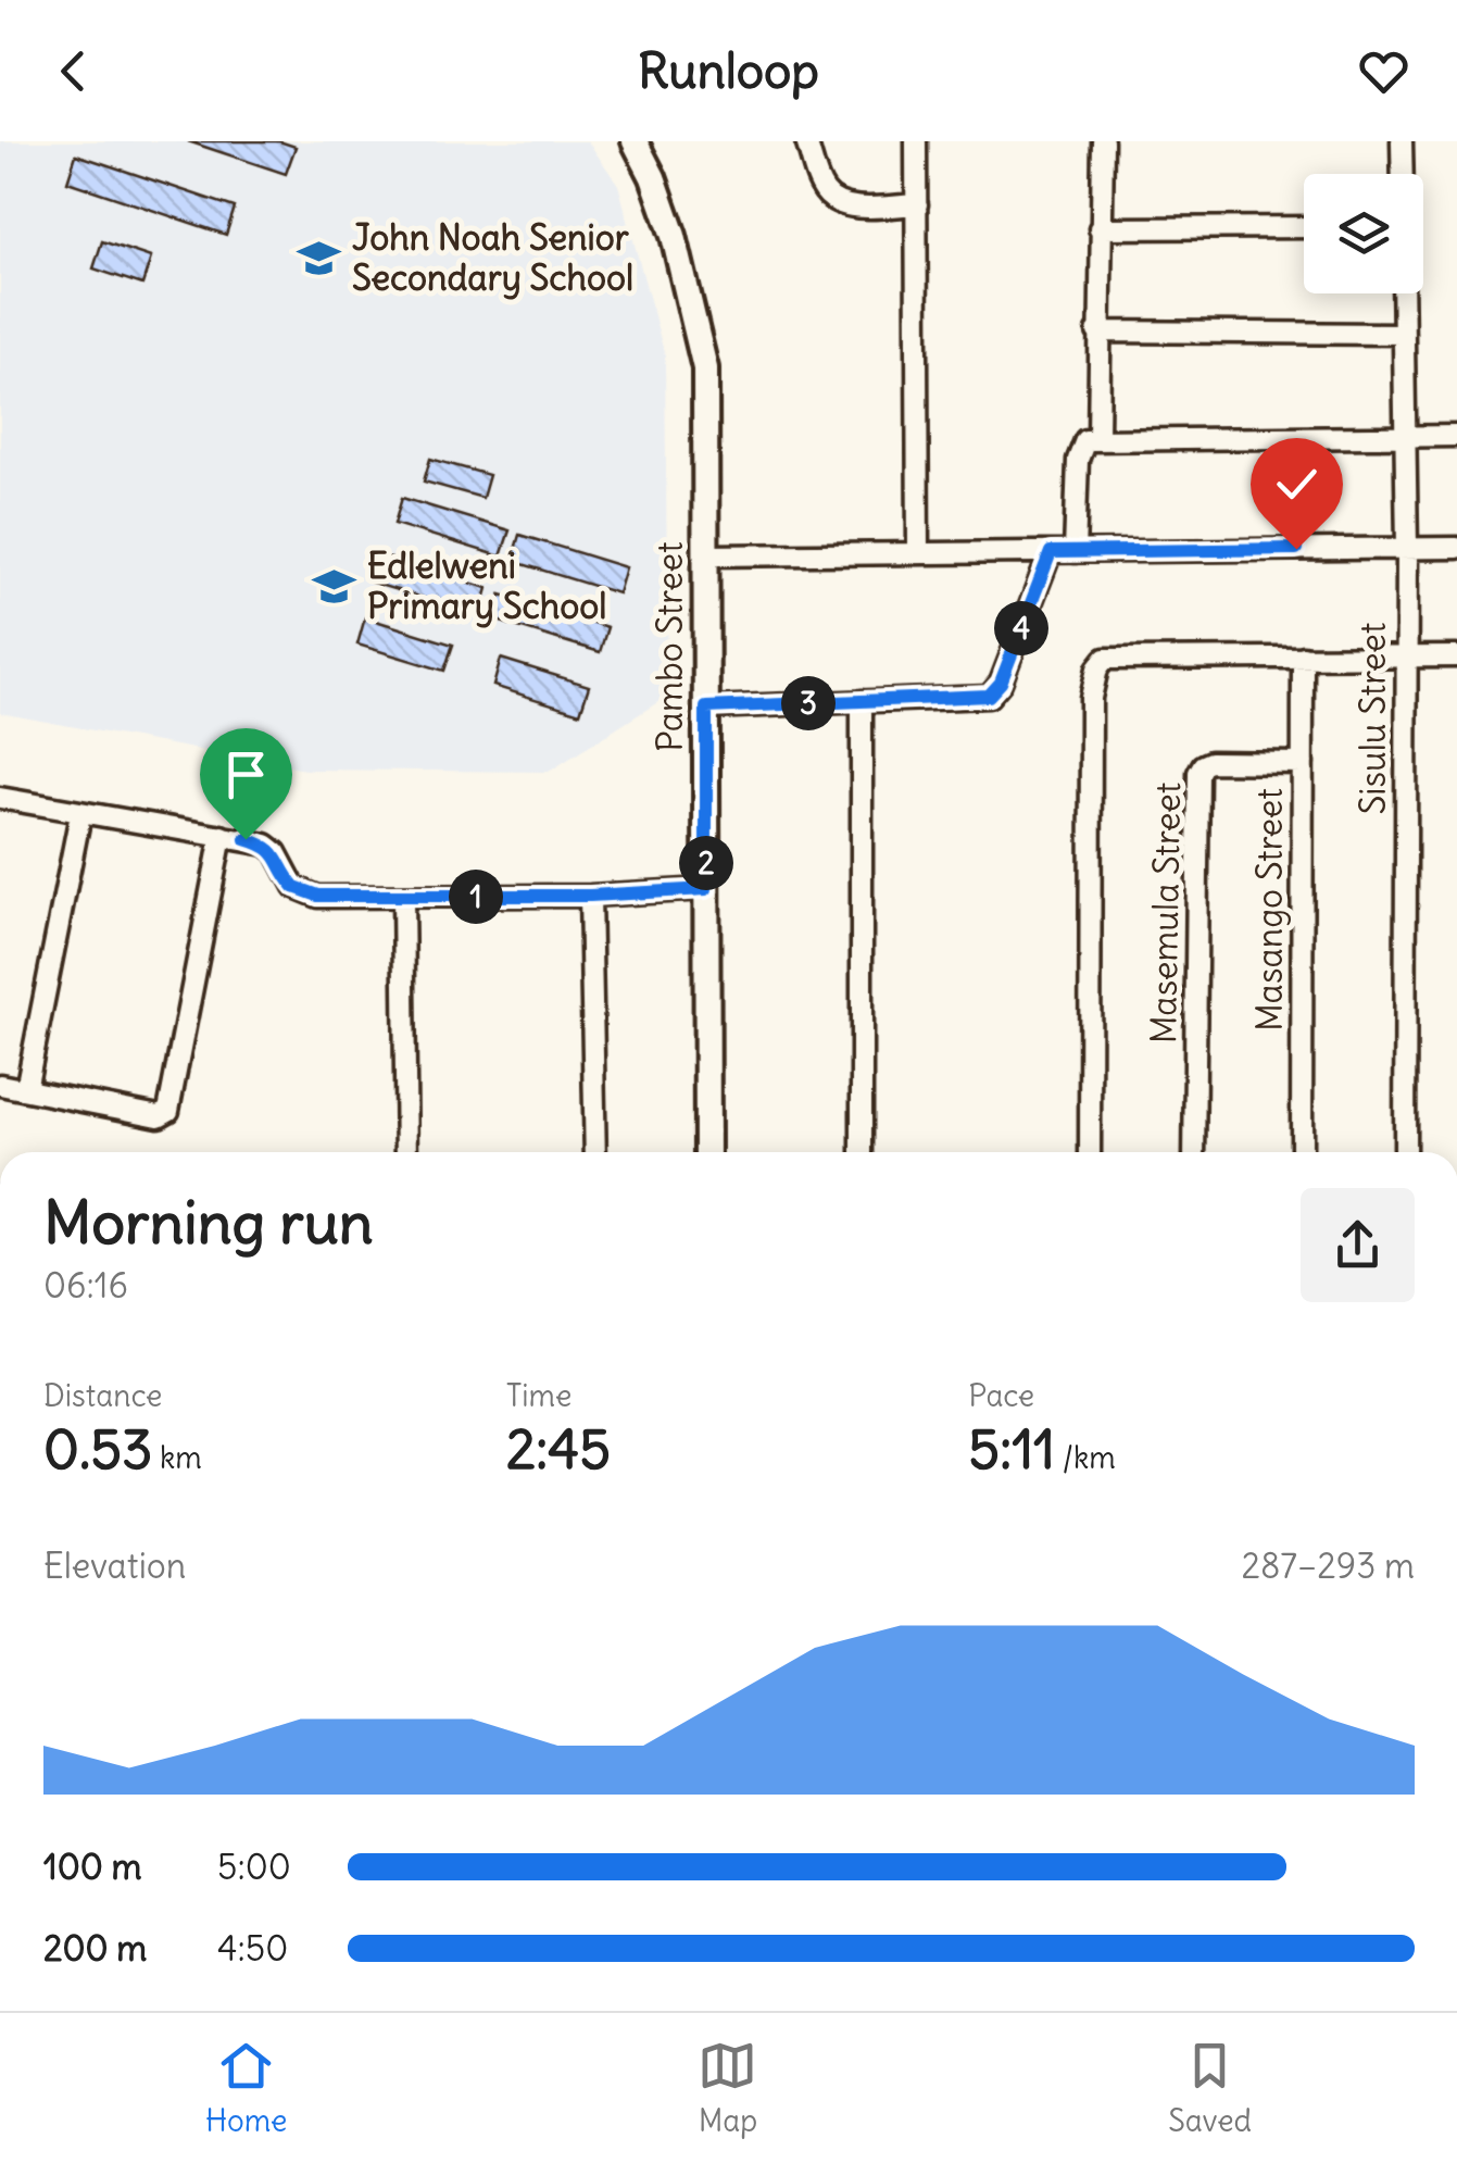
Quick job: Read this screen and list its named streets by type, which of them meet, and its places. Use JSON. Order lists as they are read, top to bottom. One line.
{"streets":{"street":["Pambo Street","Sisulu Street","Masango Street","Masemula Street"]},"crossings":[["Masango Street","Masemula Street"]],"places":{"school or university":["John Noah Senior Secondary School","Edlelweni Primary School"]},"page":{"header":"Runloop","pins":["4","3","2","1"],"heading":["Morning run","06:16"],"stats":[["Distance","0.53 km"],["Time","2:45"],["Pace","5:11 /km"]],"chart":["Elevation","287–293 m"],"list":[{"name":"100 m","note":"5:00"},{"name":"200 m","note":"4:50"}],"tabs":["Home","Map","Saved"]}}
